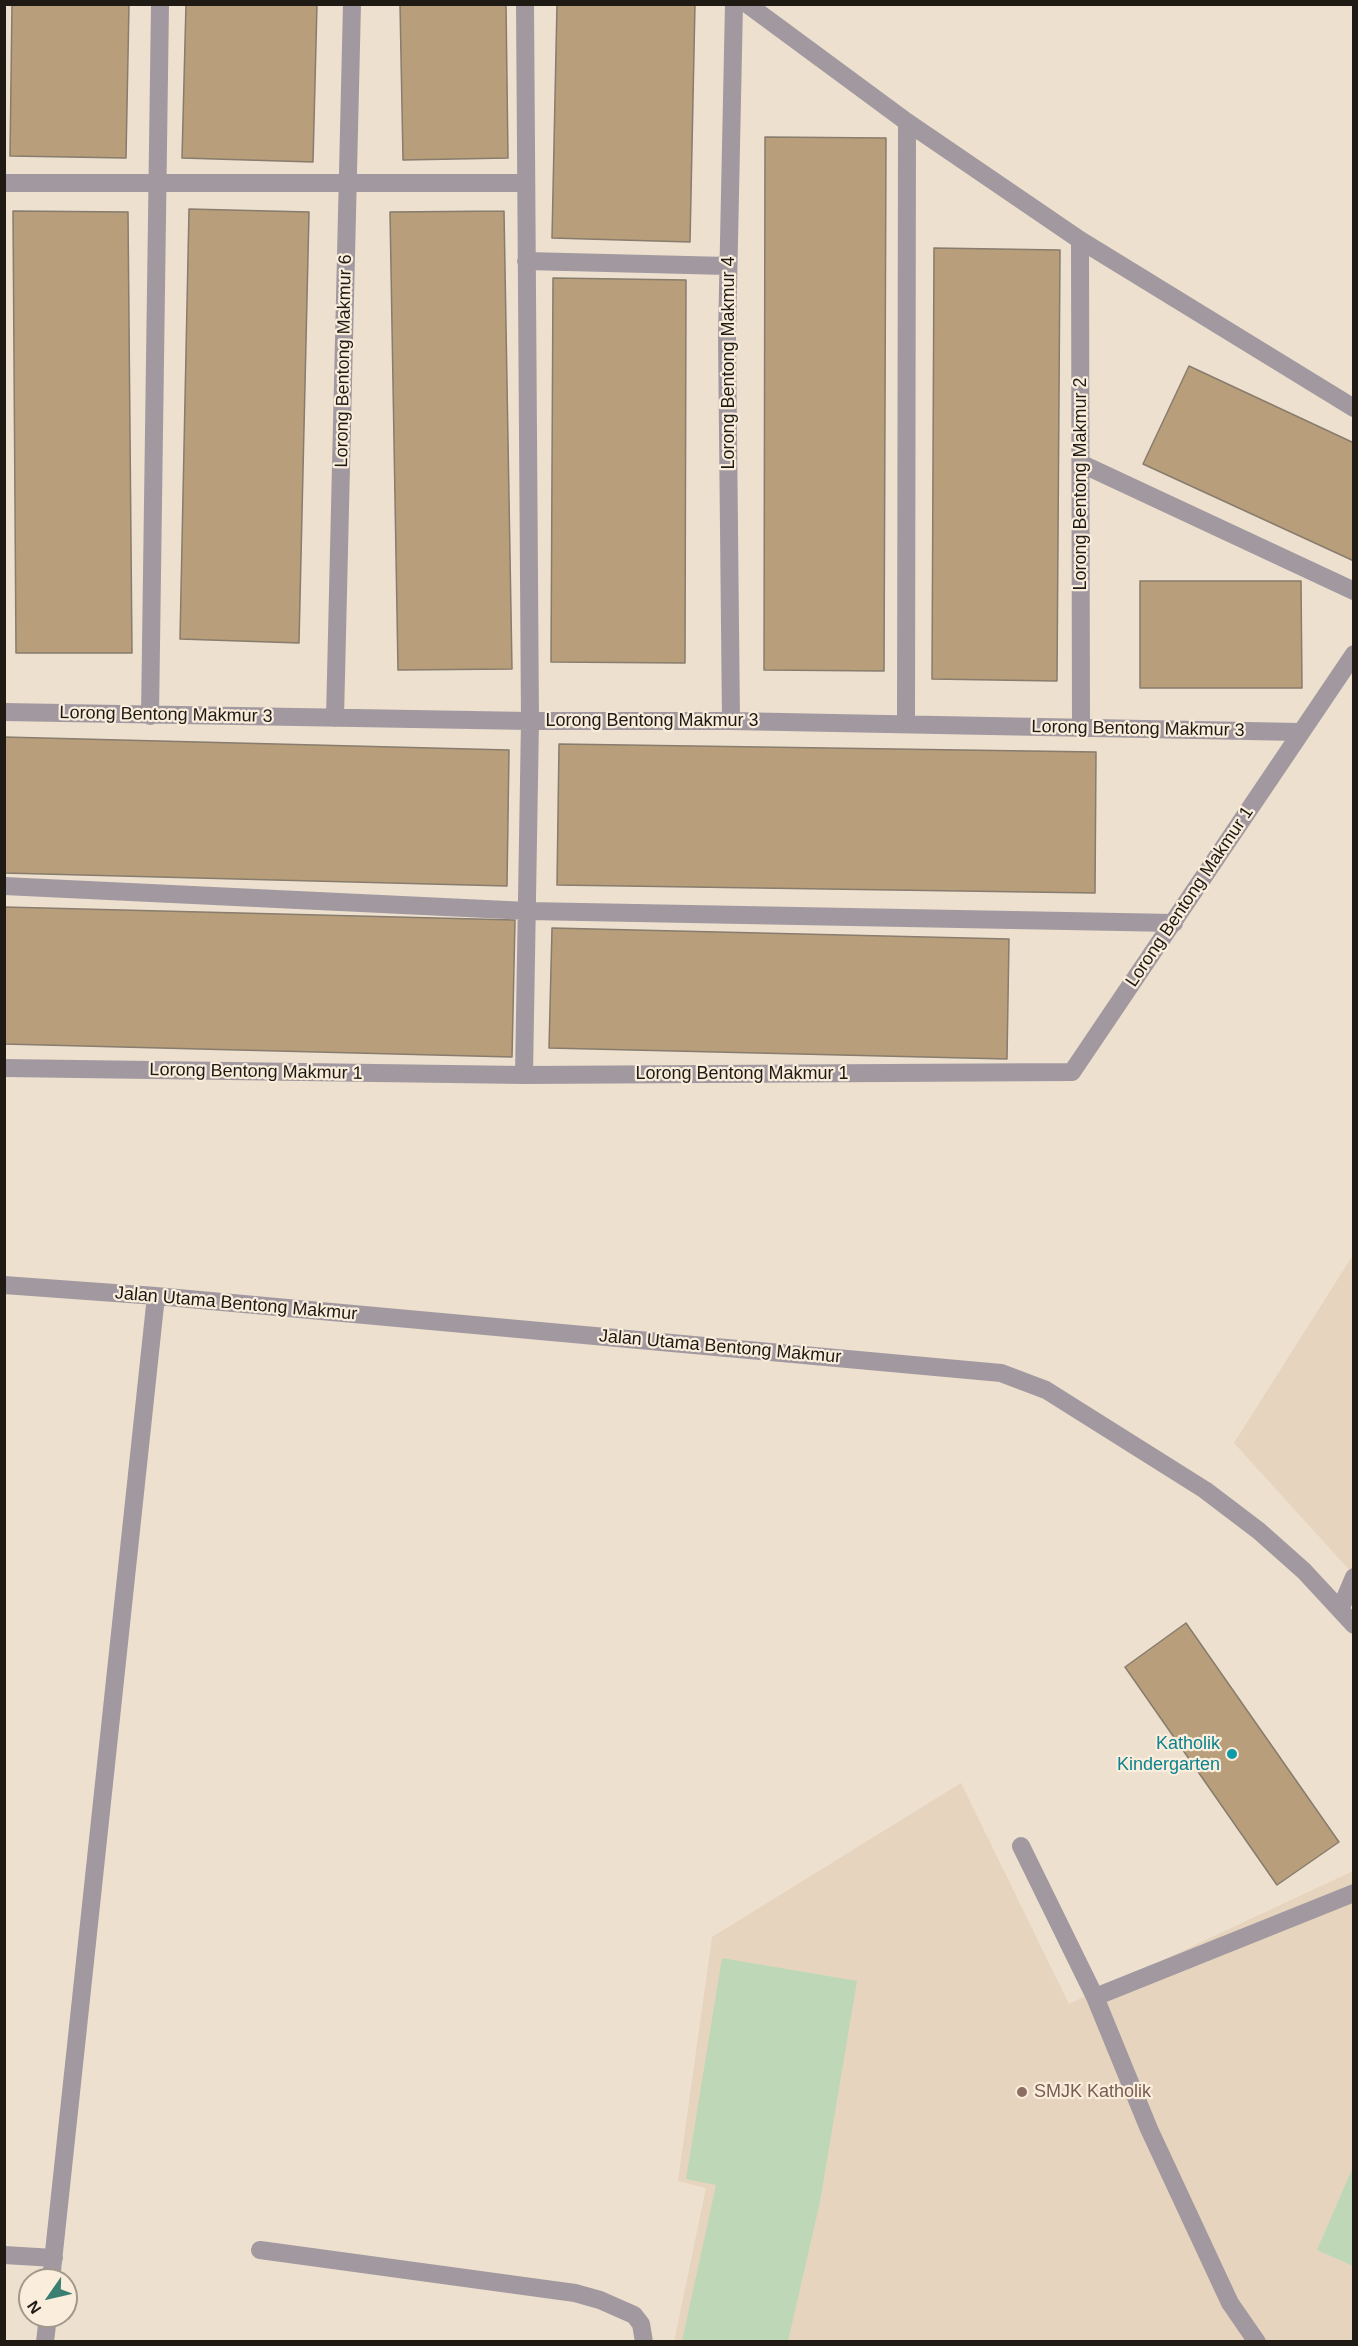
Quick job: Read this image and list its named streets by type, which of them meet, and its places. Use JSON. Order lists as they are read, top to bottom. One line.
{"streets":{"street":["Lorong Bentong Makmur 6","Lorong Bentong Makmur 4","Lorong Bentong Makmur 2","Lorong Bentong Makmur 3","Lorong Bentong Makmur 1","Jalan Utama Bentong Makmur"]},"crossings":[["Lorong Bentong Makmur 6","Lorong Bentong Makmur 3"],["Lorong Bentong Makmur 4","Lorong Bentong Makmur 3"],["Lorong Bentong Makmur 2","Lorong Bentong Makmur 3"],["Lorong Bentong Makmur 3","Lorong Bentong Makmur 1"]],"places":["Katholik Kindergarten","SMJK Katholik"],"north":"bottom left"}
